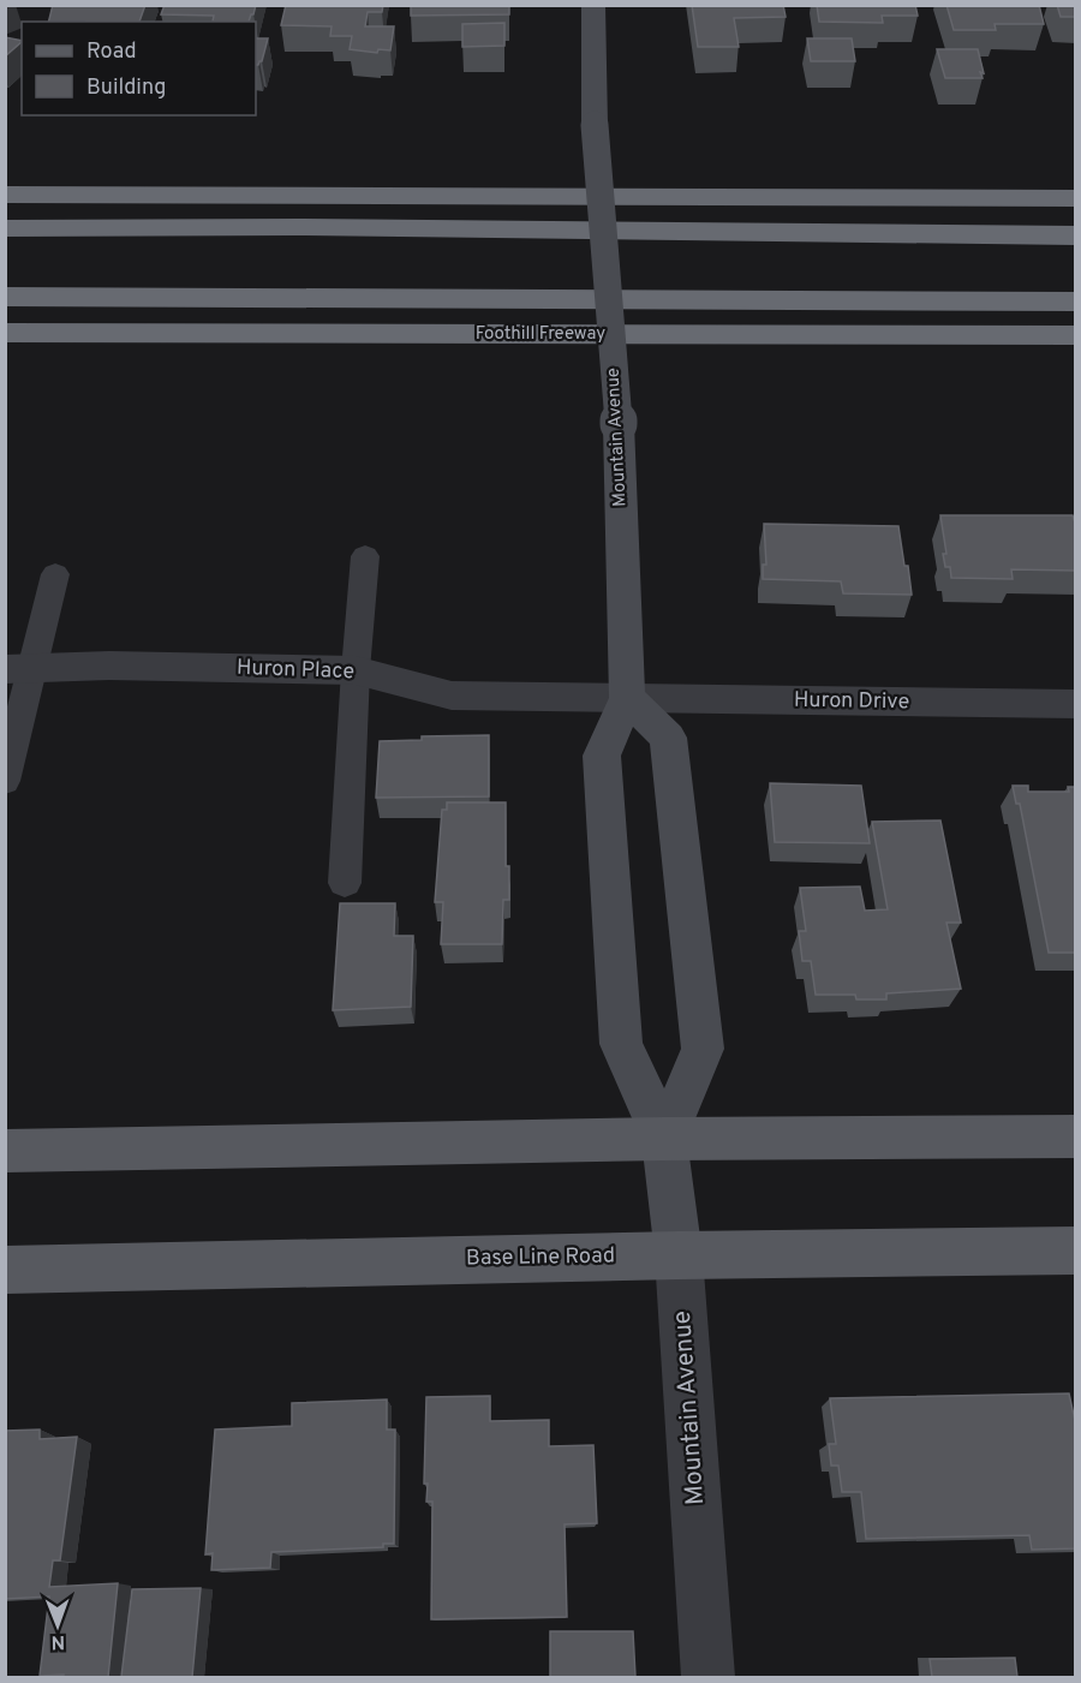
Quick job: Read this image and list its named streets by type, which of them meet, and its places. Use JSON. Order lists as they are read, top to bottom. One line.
{"streets":{"highway":["Foothill Freeway"],"main road":["Mountain Avenue","Base Line Road"],"street":["Huron Place","Huron Drive"]},"crossings":[["Mountain Avenue","Huron Place"],["Mountain Avenue","Huron Drive"],["Mountain Avenue","Base Line Road"],["Huron Place","Huron Drive"]],"legend":["Road","Building"],"north":"bottom"}
